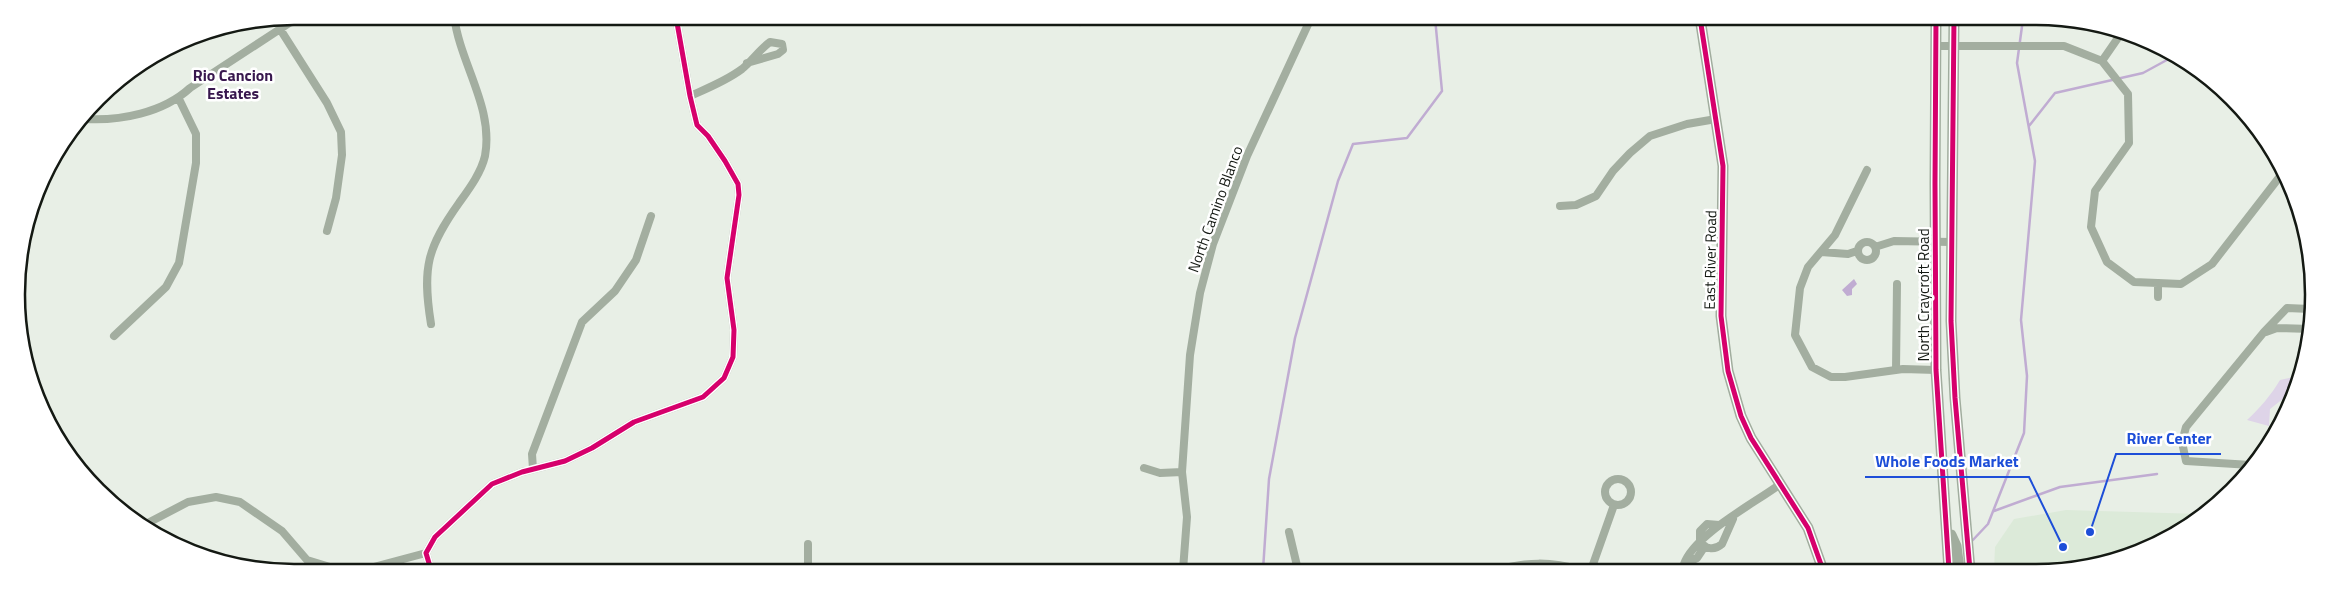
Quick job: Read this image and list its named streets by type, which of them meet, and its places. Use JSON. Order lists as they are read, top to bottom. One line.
{"streets":{"main road":["East River Road","North Craycroft Road"],"street":["North Camino Blanco"]},"districts":["Rio Cancion Estates"],"places":["River Center","Whole Foods Market"]}
